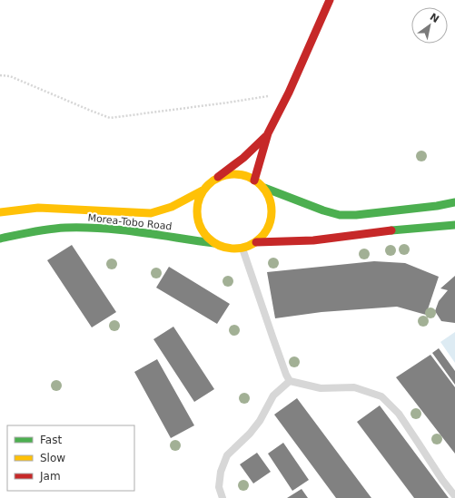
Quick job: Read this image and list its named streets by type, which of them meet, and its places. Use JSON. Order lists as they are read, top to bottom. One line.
{"streets":{"main road":["Morea-Tobo Road"]},"legend":["Fast","Slow","Jam"],"north":"top right"}
